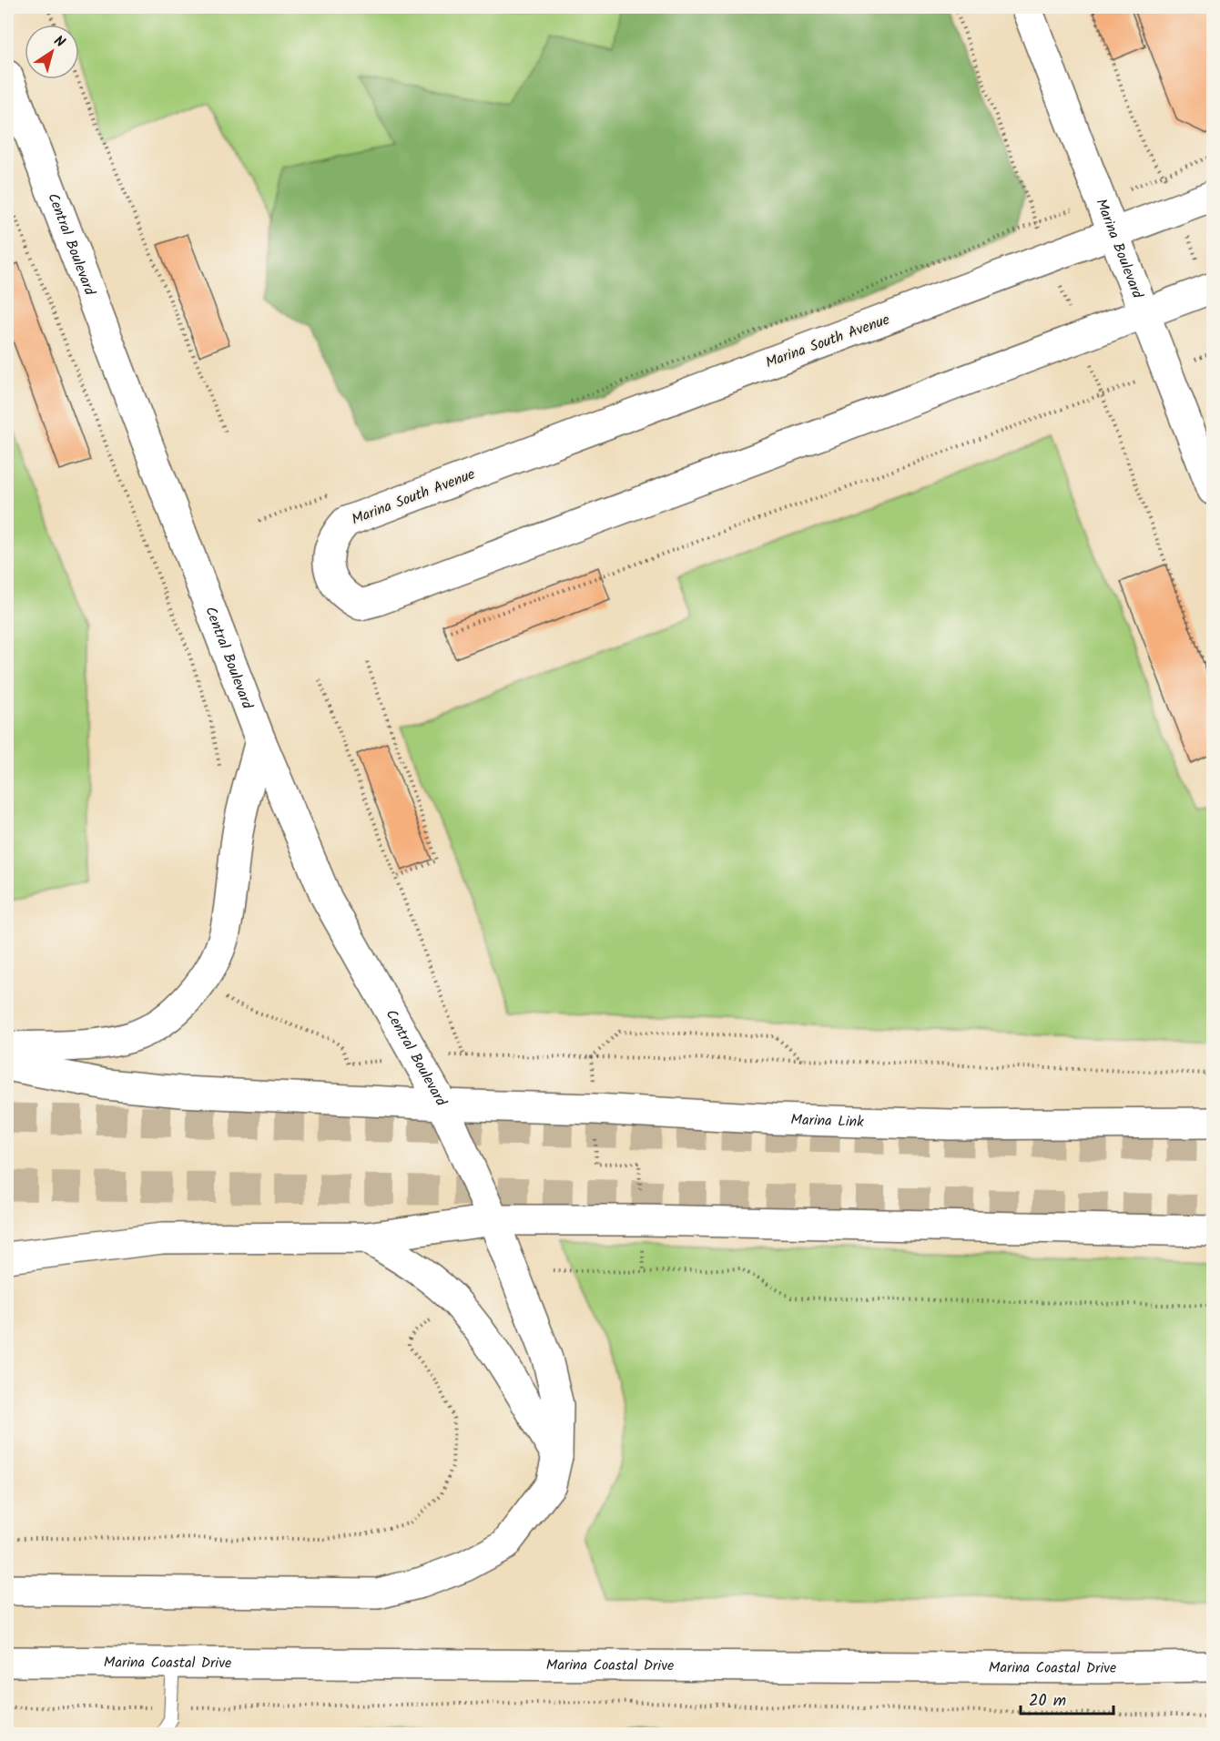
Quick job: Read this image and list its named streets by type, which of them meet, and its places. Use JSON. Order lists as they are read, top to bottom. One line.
{"streets":{"main road":["Central Boulevard","Marina Boulevard","Marina South Avenue","Marina Link","Marina Coastal Drive"]},"crossings":[["Central Boulevard","Marina Link"],["Marina Boulevard","Marina South Avenue"]],"scale_bar":"20 m","north":"top right"}
